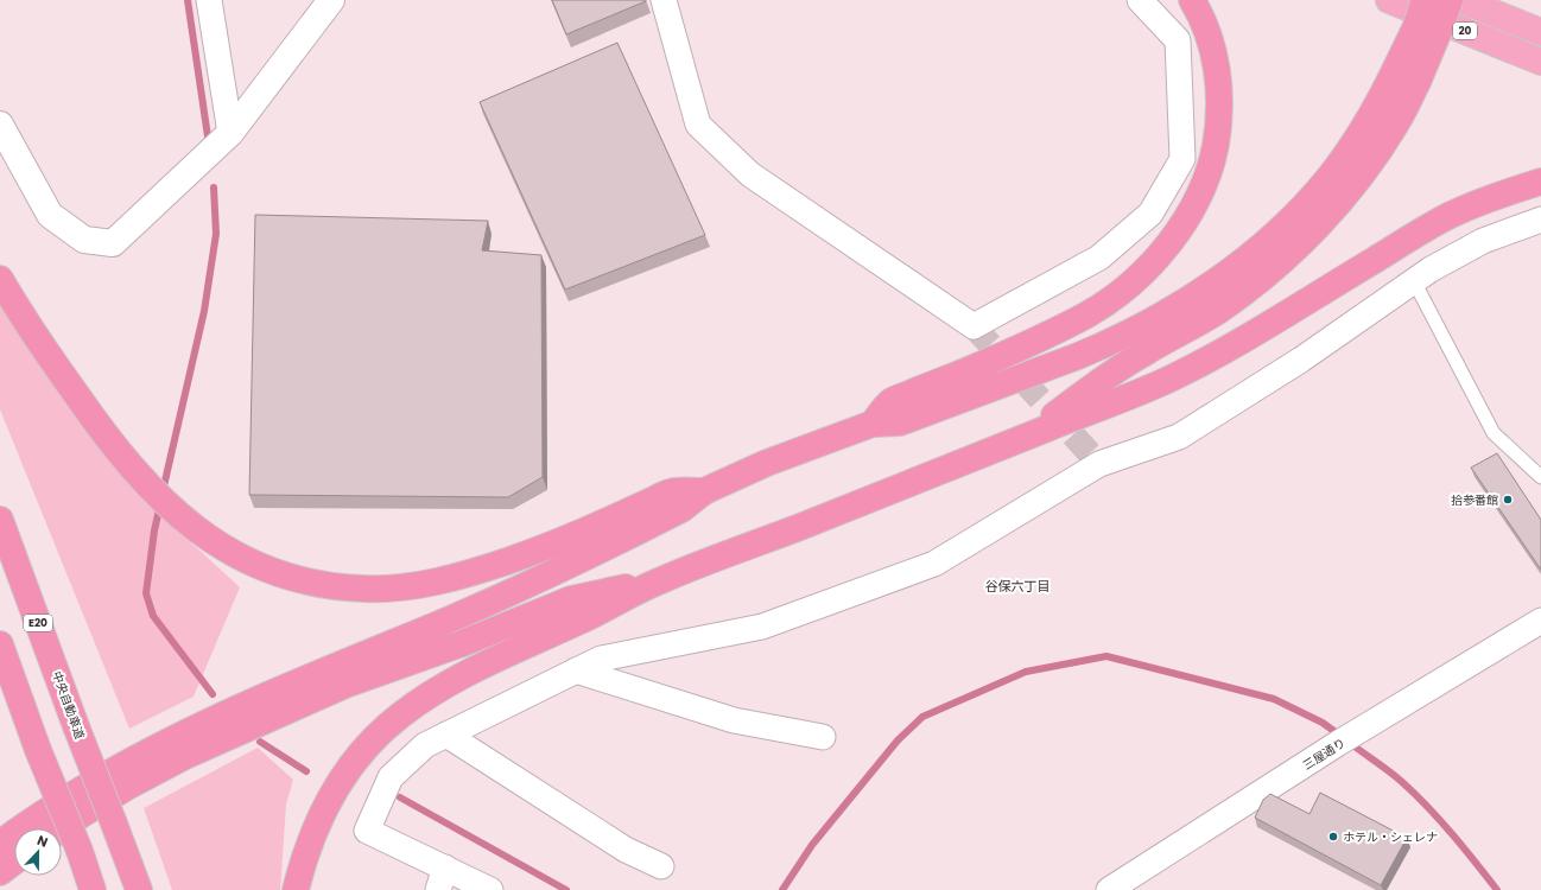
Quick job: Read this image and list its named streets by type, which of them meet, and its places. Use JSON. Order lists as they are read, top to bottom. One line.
{"streets":{"highway":["20","E20","中央自動車道"],"street":["三屋通り"]},"districts":["谷保六丁目"],"places":["拾参番館","ホテル・シェレナ"],"north":"top"}
